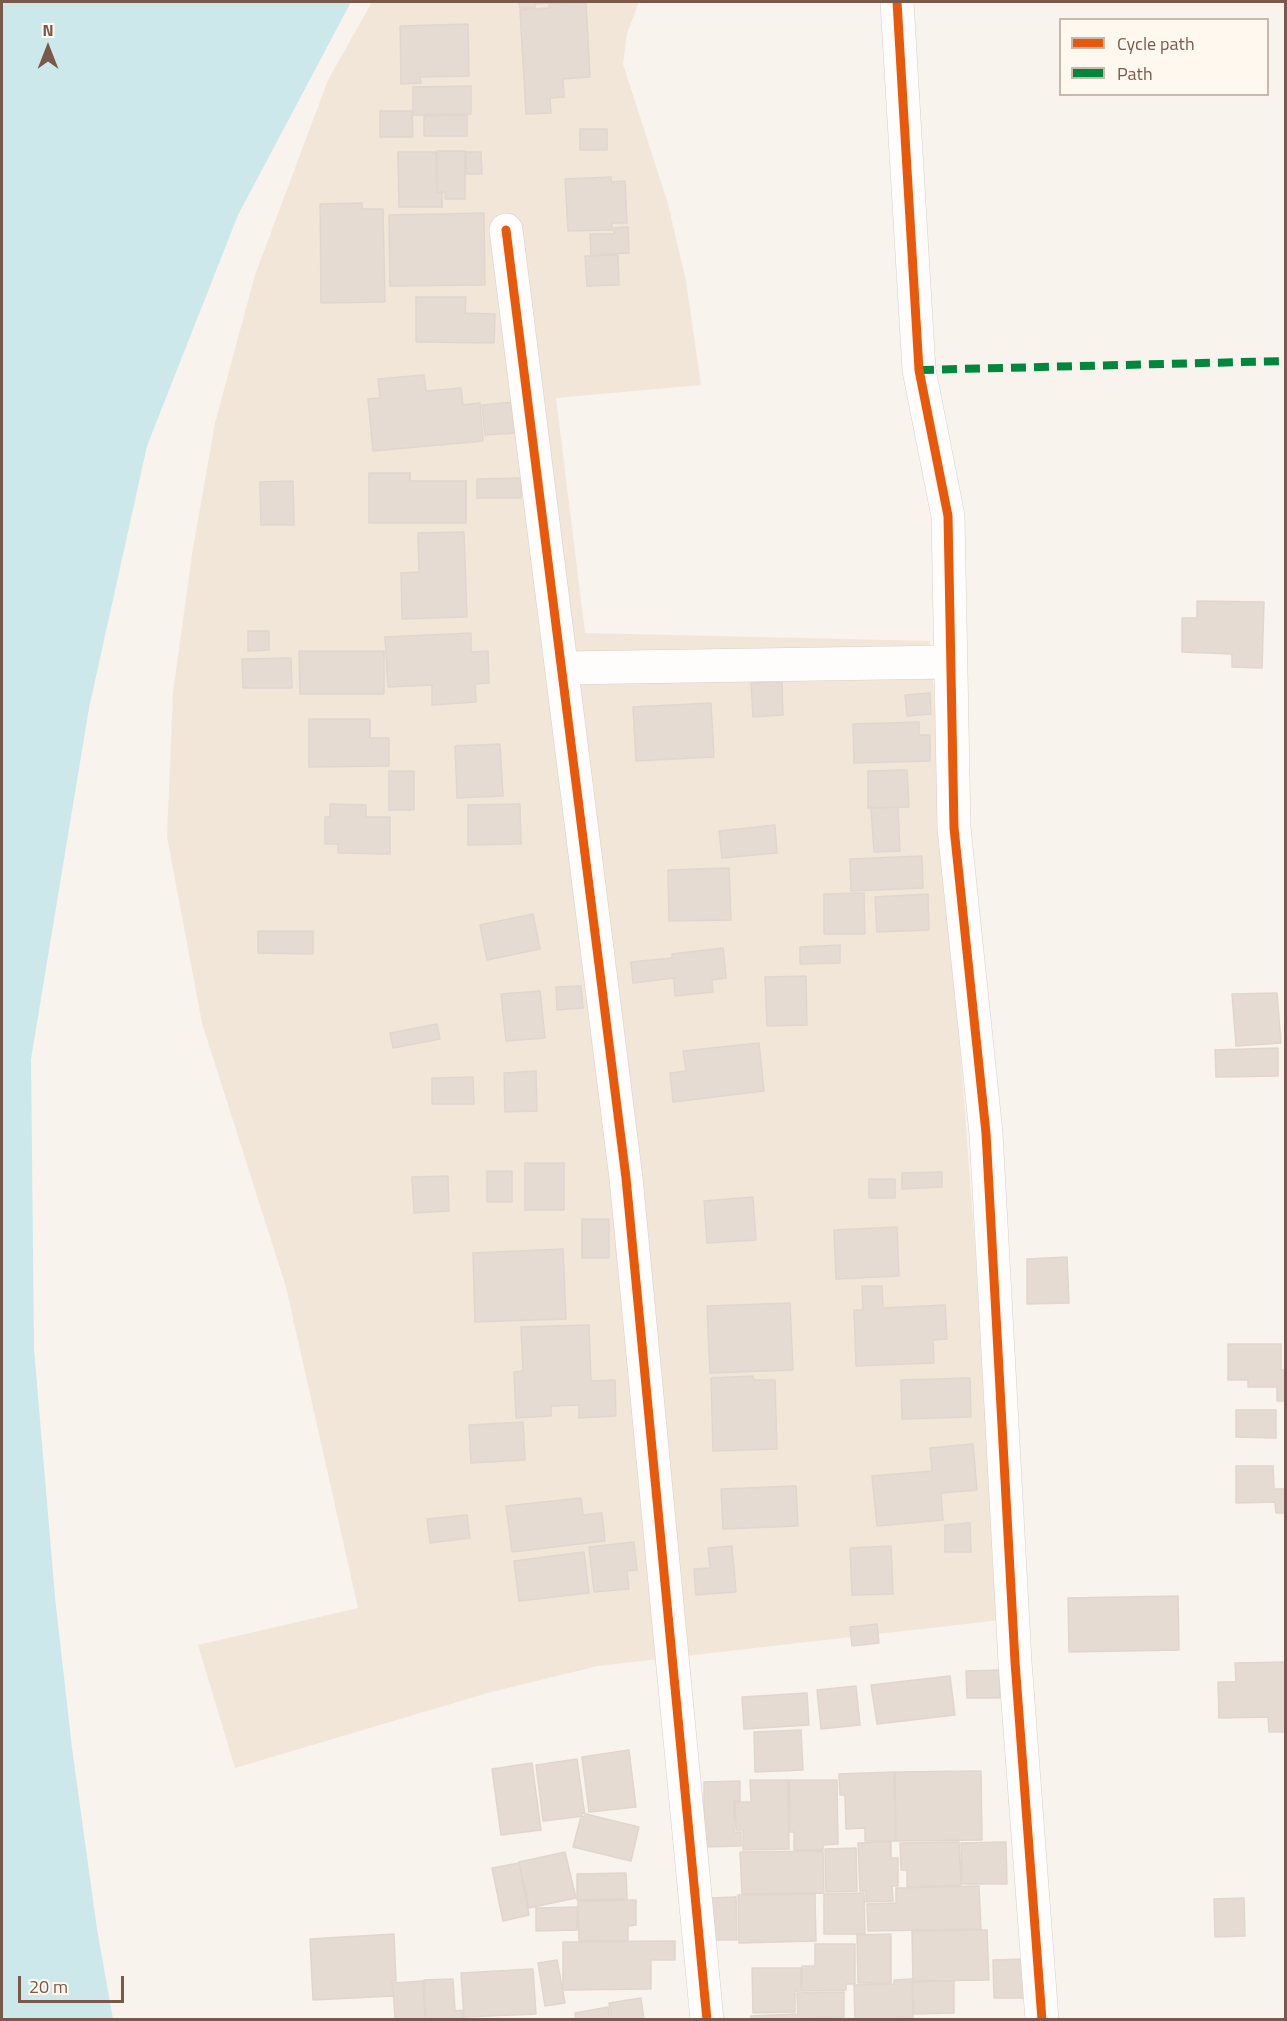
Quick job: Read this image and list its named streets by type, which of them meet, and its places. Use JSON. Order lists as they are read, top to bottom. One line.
{"legend":["Cycle path","Path"],"scale_bar":"20 m","north":"top"}
